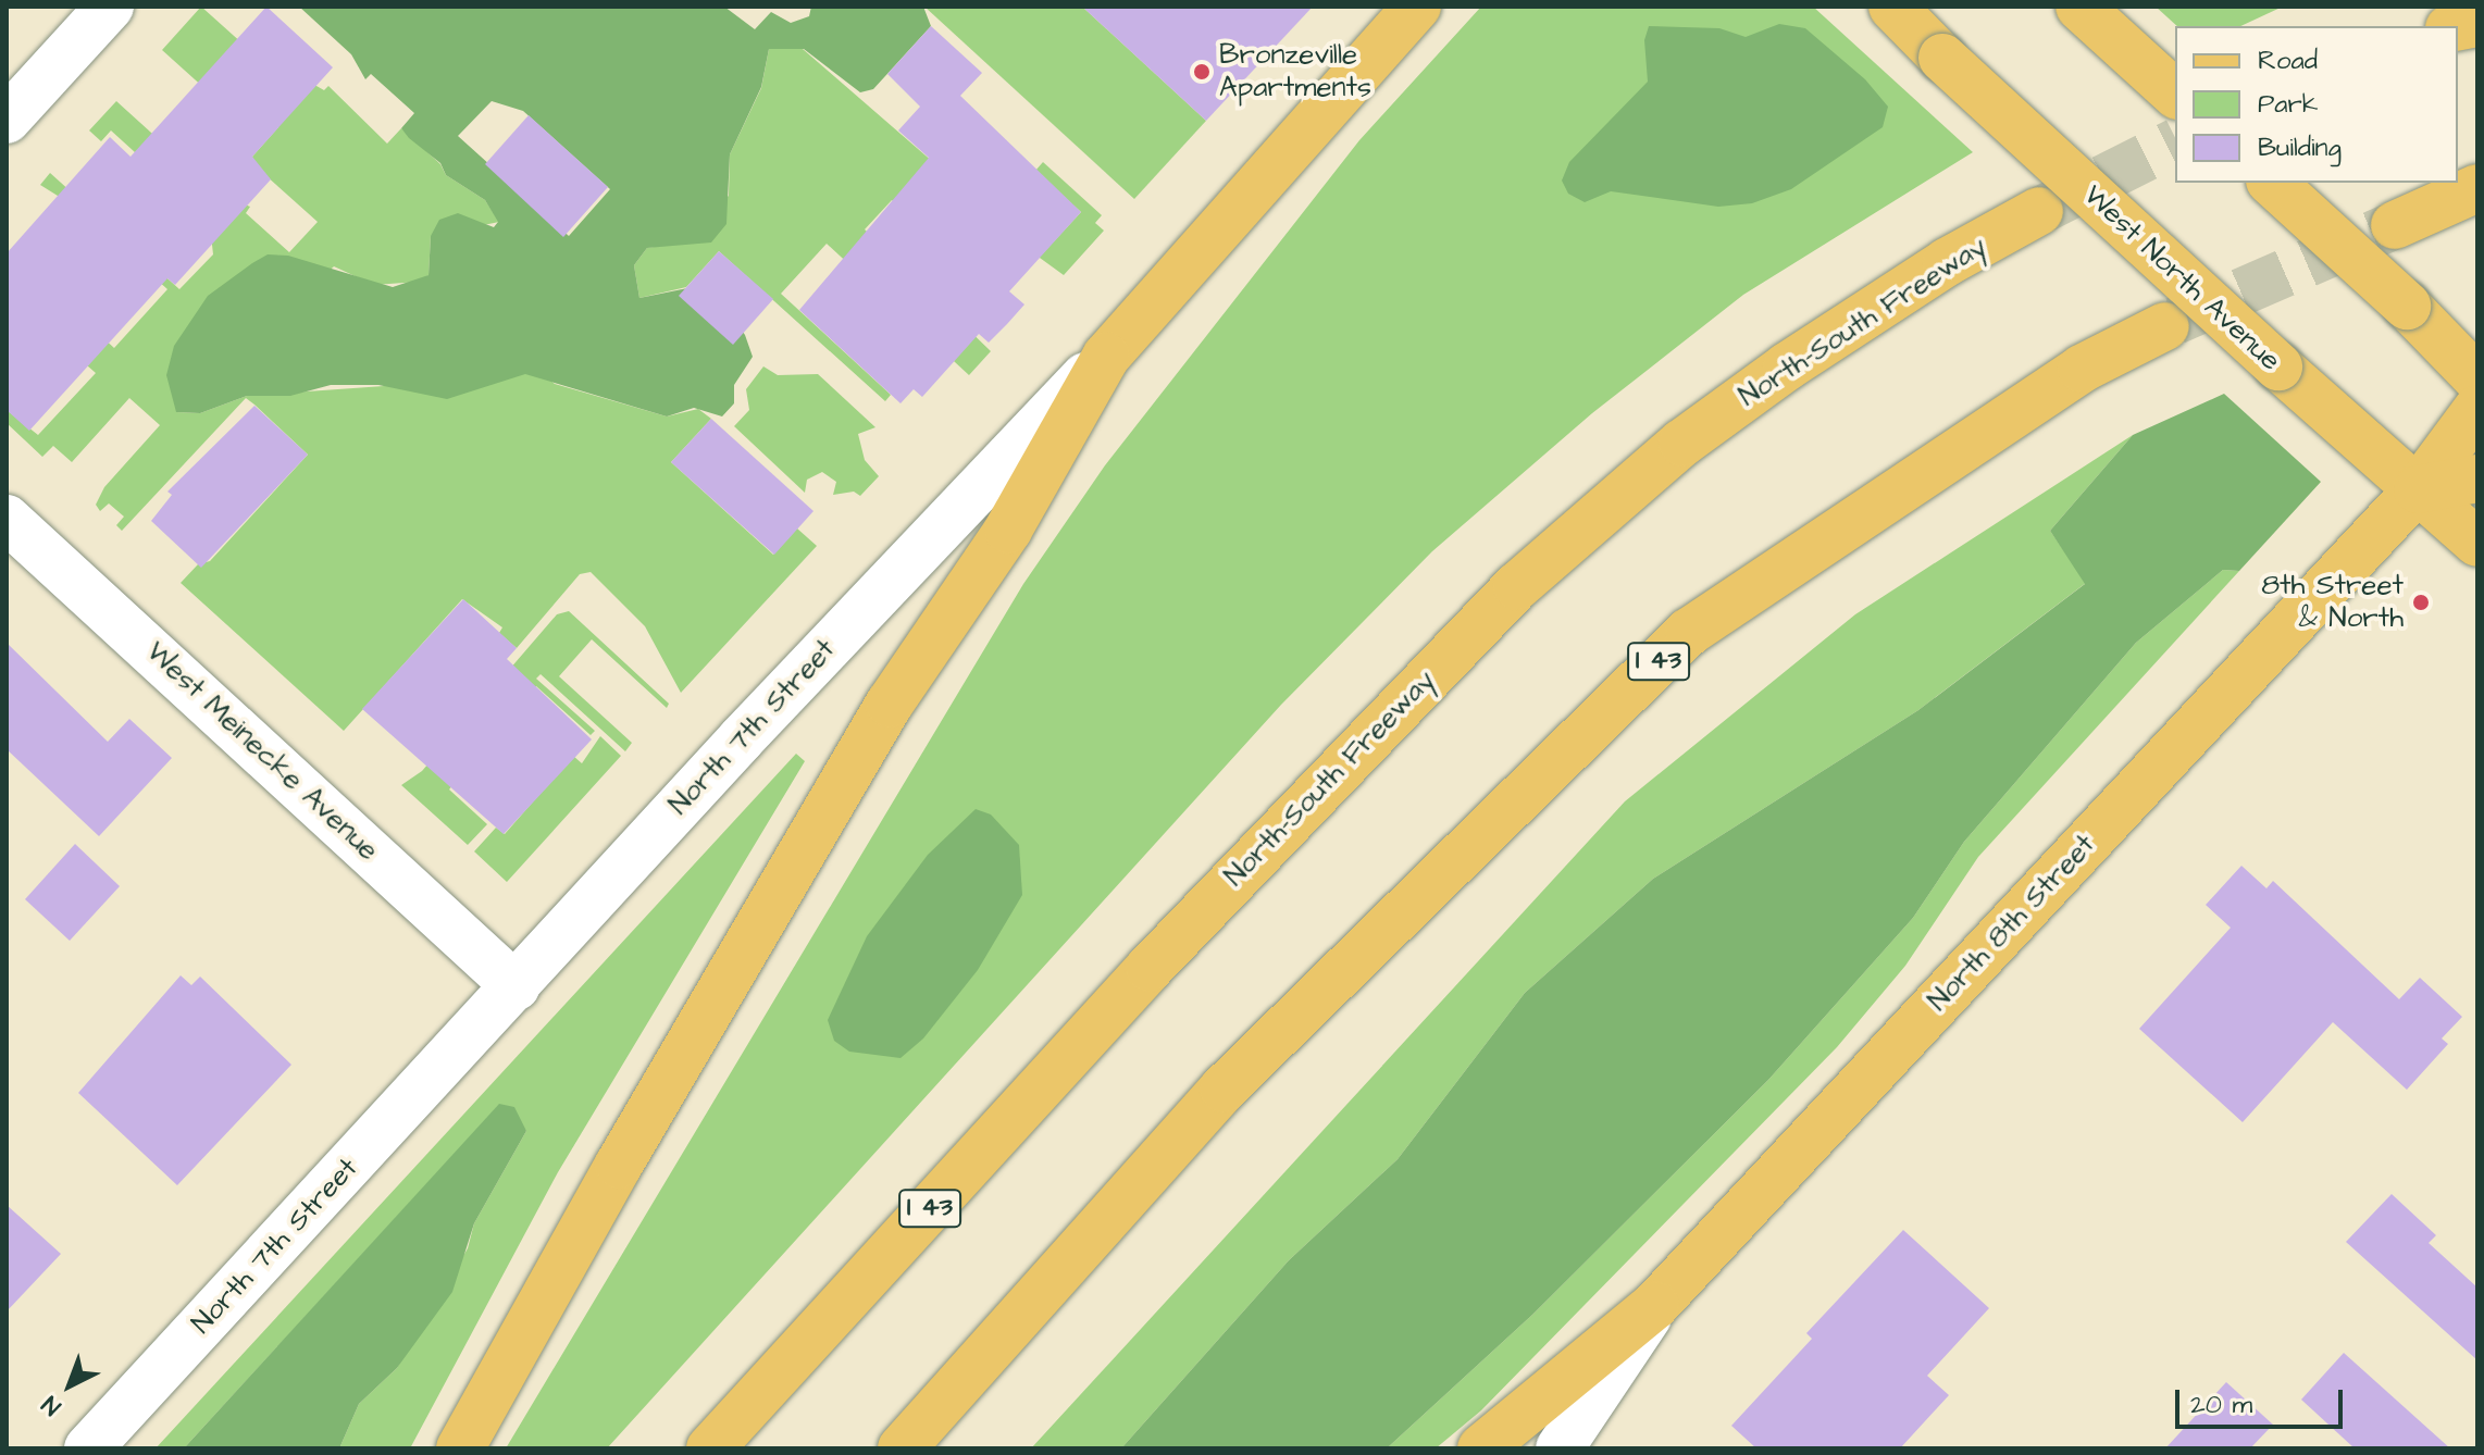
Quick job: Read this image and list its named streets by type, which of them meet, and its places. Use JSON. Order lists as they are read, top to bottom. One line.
{"streets":{"main road":["West North Avenue","North-South Freeway","I 43","North 7th Street","North 8th Street"],"street":["West Meinecke Avenue"]},"crossings":[["West North Avenue","North 8th Street"],["North 7th Street","West Meinecke Avenue"]],"places":["Bronzeville Apartments","8th Street & North"],"legend":["Road","Park","Building"],"scale_bar":"20 m","north":"bottom left"}
